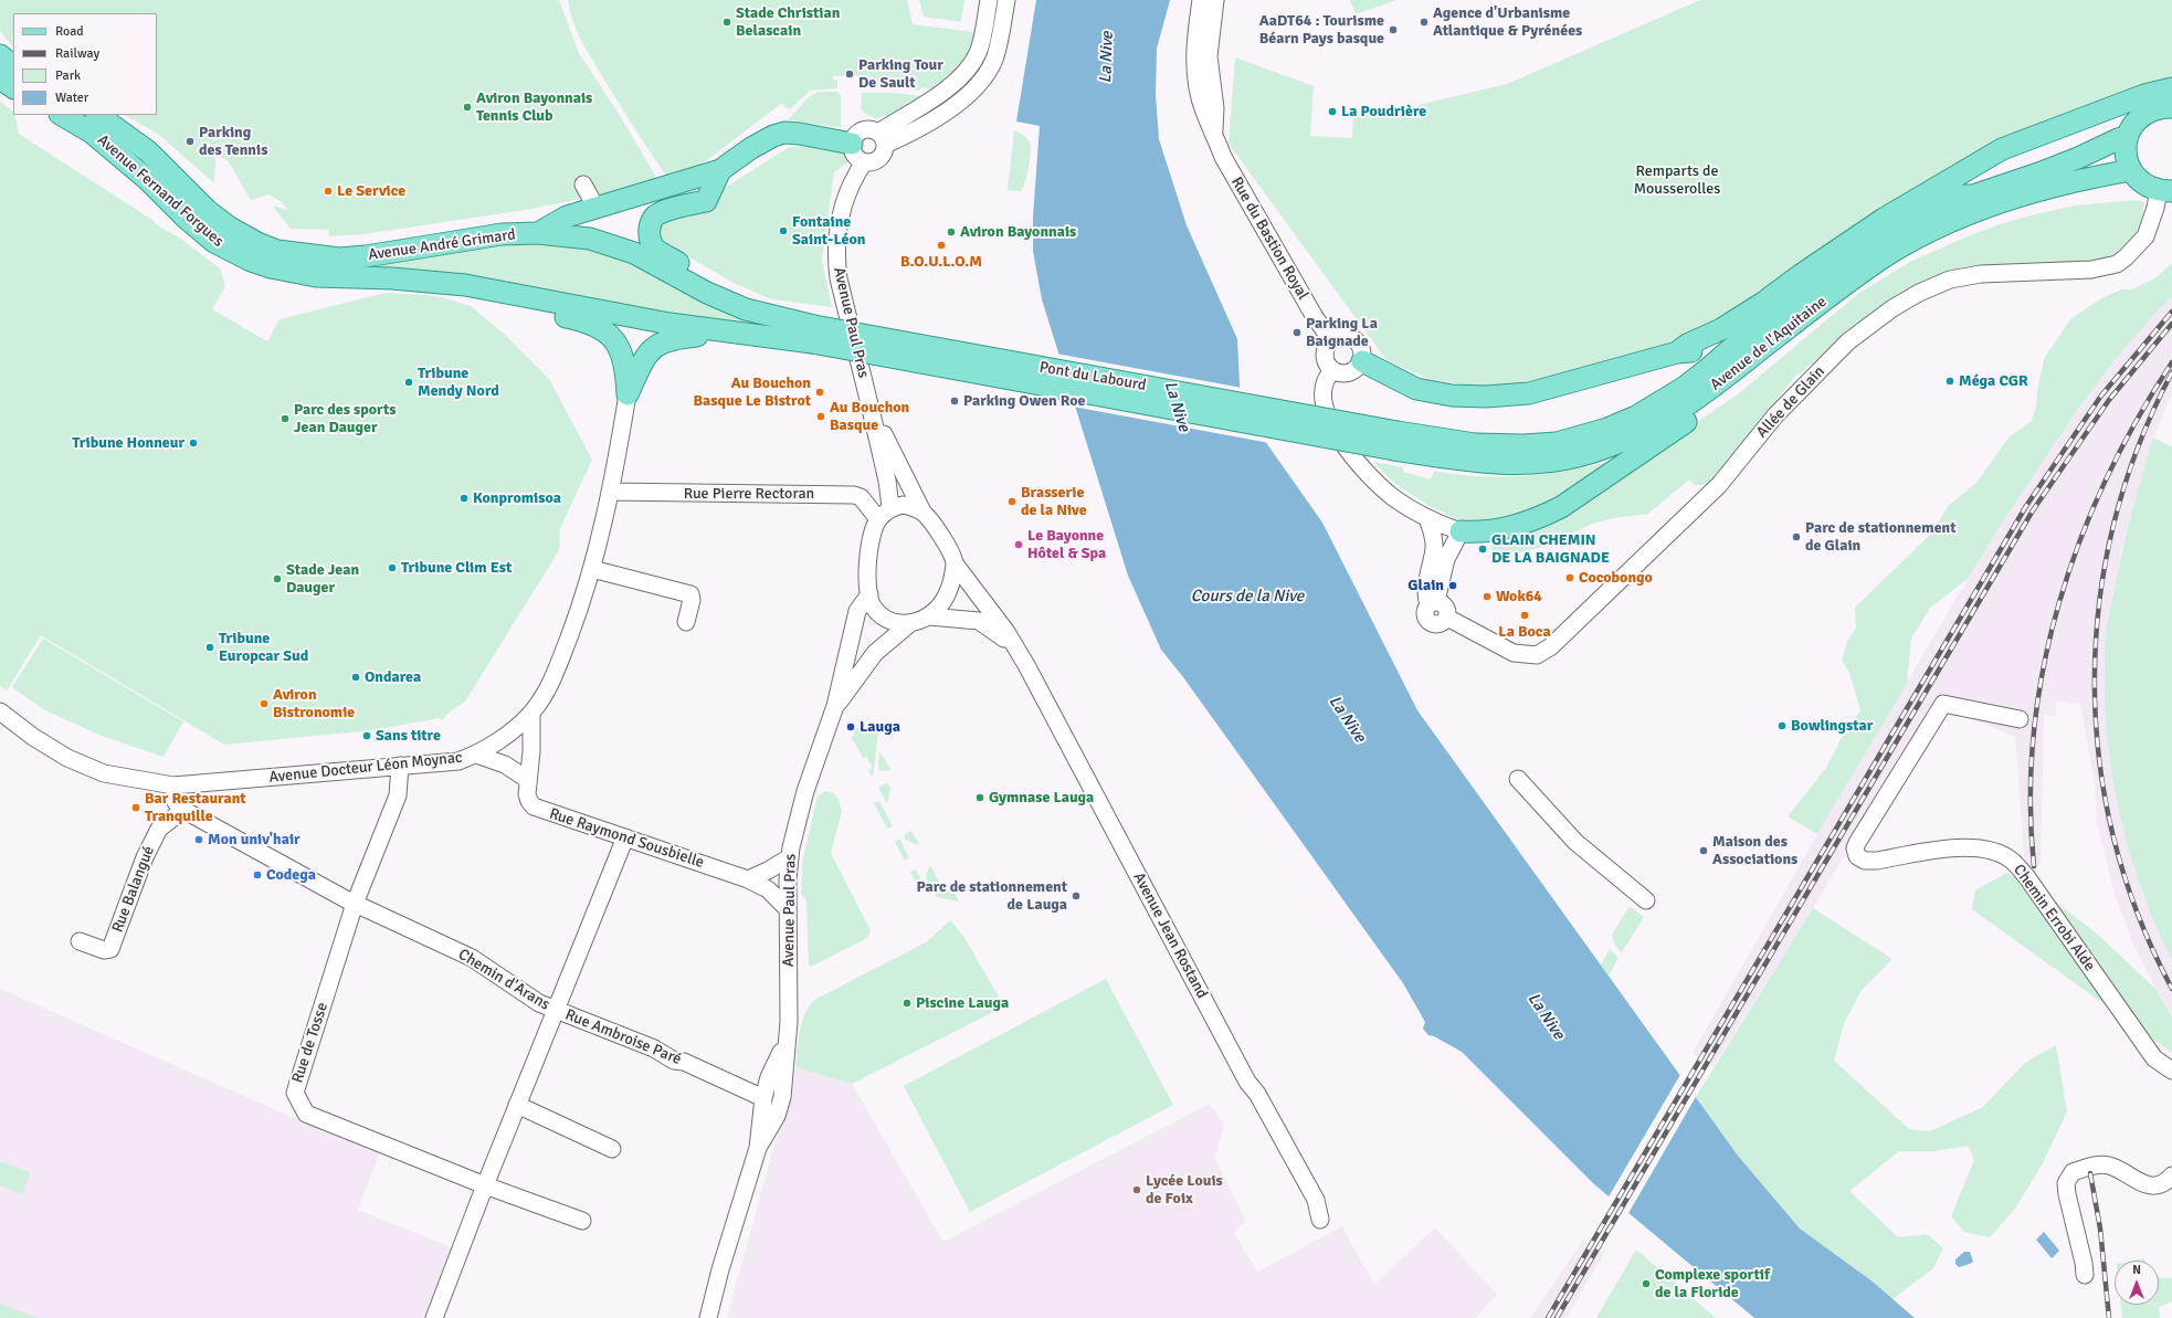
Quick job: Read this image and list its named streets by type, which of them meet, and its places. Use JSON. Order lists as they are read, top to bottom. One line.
{"streets":{"main road":["Avenue Fernand Forgues","Avenue André Grimard","Avenue de l'Aquitaine","Pont du Labourd"],"street":["Rue du Bastion Royal","Avenue Paul Pras","Allée de Glain","Rue Pierre Rectoran","Avenue Docteur Léon Moynac","Rue Raymond Sousbielle","Rue Balangué","Chemin Errobi Alde","Avenue Jean Rostand","Chemin d'Arans","Rue Ambroise Paré","Rue de Tosse"]},"crossings":[["Avenue Fernand Forgues","Avenue André Grimard"],["Avenue André Grimard","Pont du Labourd"],["Avenue Paul Pras","Rue Pierre Rectoran"],["Avenue Paul Pras","Rue Raymond Sousbielle"],["Avenue Paul Pras","Avenue Jean Rostand"],["Avenue Paul Pras","Rue Ambroise Paré"],["Avenue de l'Aquitaine","Pont du Labourd"],["Rue Pierre Rectoran","Avenue Docteur Léon Moynac"],["Rue Pierre Rectoran","Avenue Jean Rostand"],["Avenue Docteur Léon Moynac","Rue Raymond Sousbielle"],["Avenue Docteur Léon Moynac","Rue de Tosse"],["Rue Raymond Sousbielle","Rue Ambroise Paré"],["Rue Balangué","Chemin d'Arans"],["Chemin d'Arans","Rue Ambroise Paré"],["Chemin d'Arans","Rue de Tosse"]],"water":["La Nive","Cours de la Nive"],"parks":["Remparts de Mousserolles"],"places":["Stade Christian Belascain","Agence d'Urbanisme Atlantique & Pyrénées","AaDT64 : Tourisme Béarn Pays basque","Parking Tour De Sault","Aviron Bayonnais Tennis Club","La Poudrière","Parking des Tennis","Le Service","Fontaine Saint-Léon","Aviron Bayonnais","B.O.U.L.O.M","Parking La Baignade","Méga CGR","Tribune Mendy Nord","Au Bouchon Basque Le Bistrot","Parking Owen Roe","Au Bouchon Basque","Parc des sports Jean Dauger","Tribune Honneur","Konpromisoa","Brasserie de la Nive","Parc de stationnement de Glain","Le Bayonne Hôtel & Spa","GLAIN CHEMIN DE LA BAIGNADE","Tribune Clim Est","Cocobongo","Stade Jean Dauger","Glain","Wok64","La Boca","Tribune Europcar Sud","Ondarea","Aviron Bistronomie","Bowlingstar","Lauga","Sans titre","Gymnase Lauga","Bar Restaurant Tranquille","Mon univ'hair","Maison des Associations","Codega","Parc de stationnement de Lauga","Piscine Lauga","Lycée Louis de Foix","Complexe sportif de la Floride"],"legend":["Road","Railway","Park","Water"],"north":"top"}
